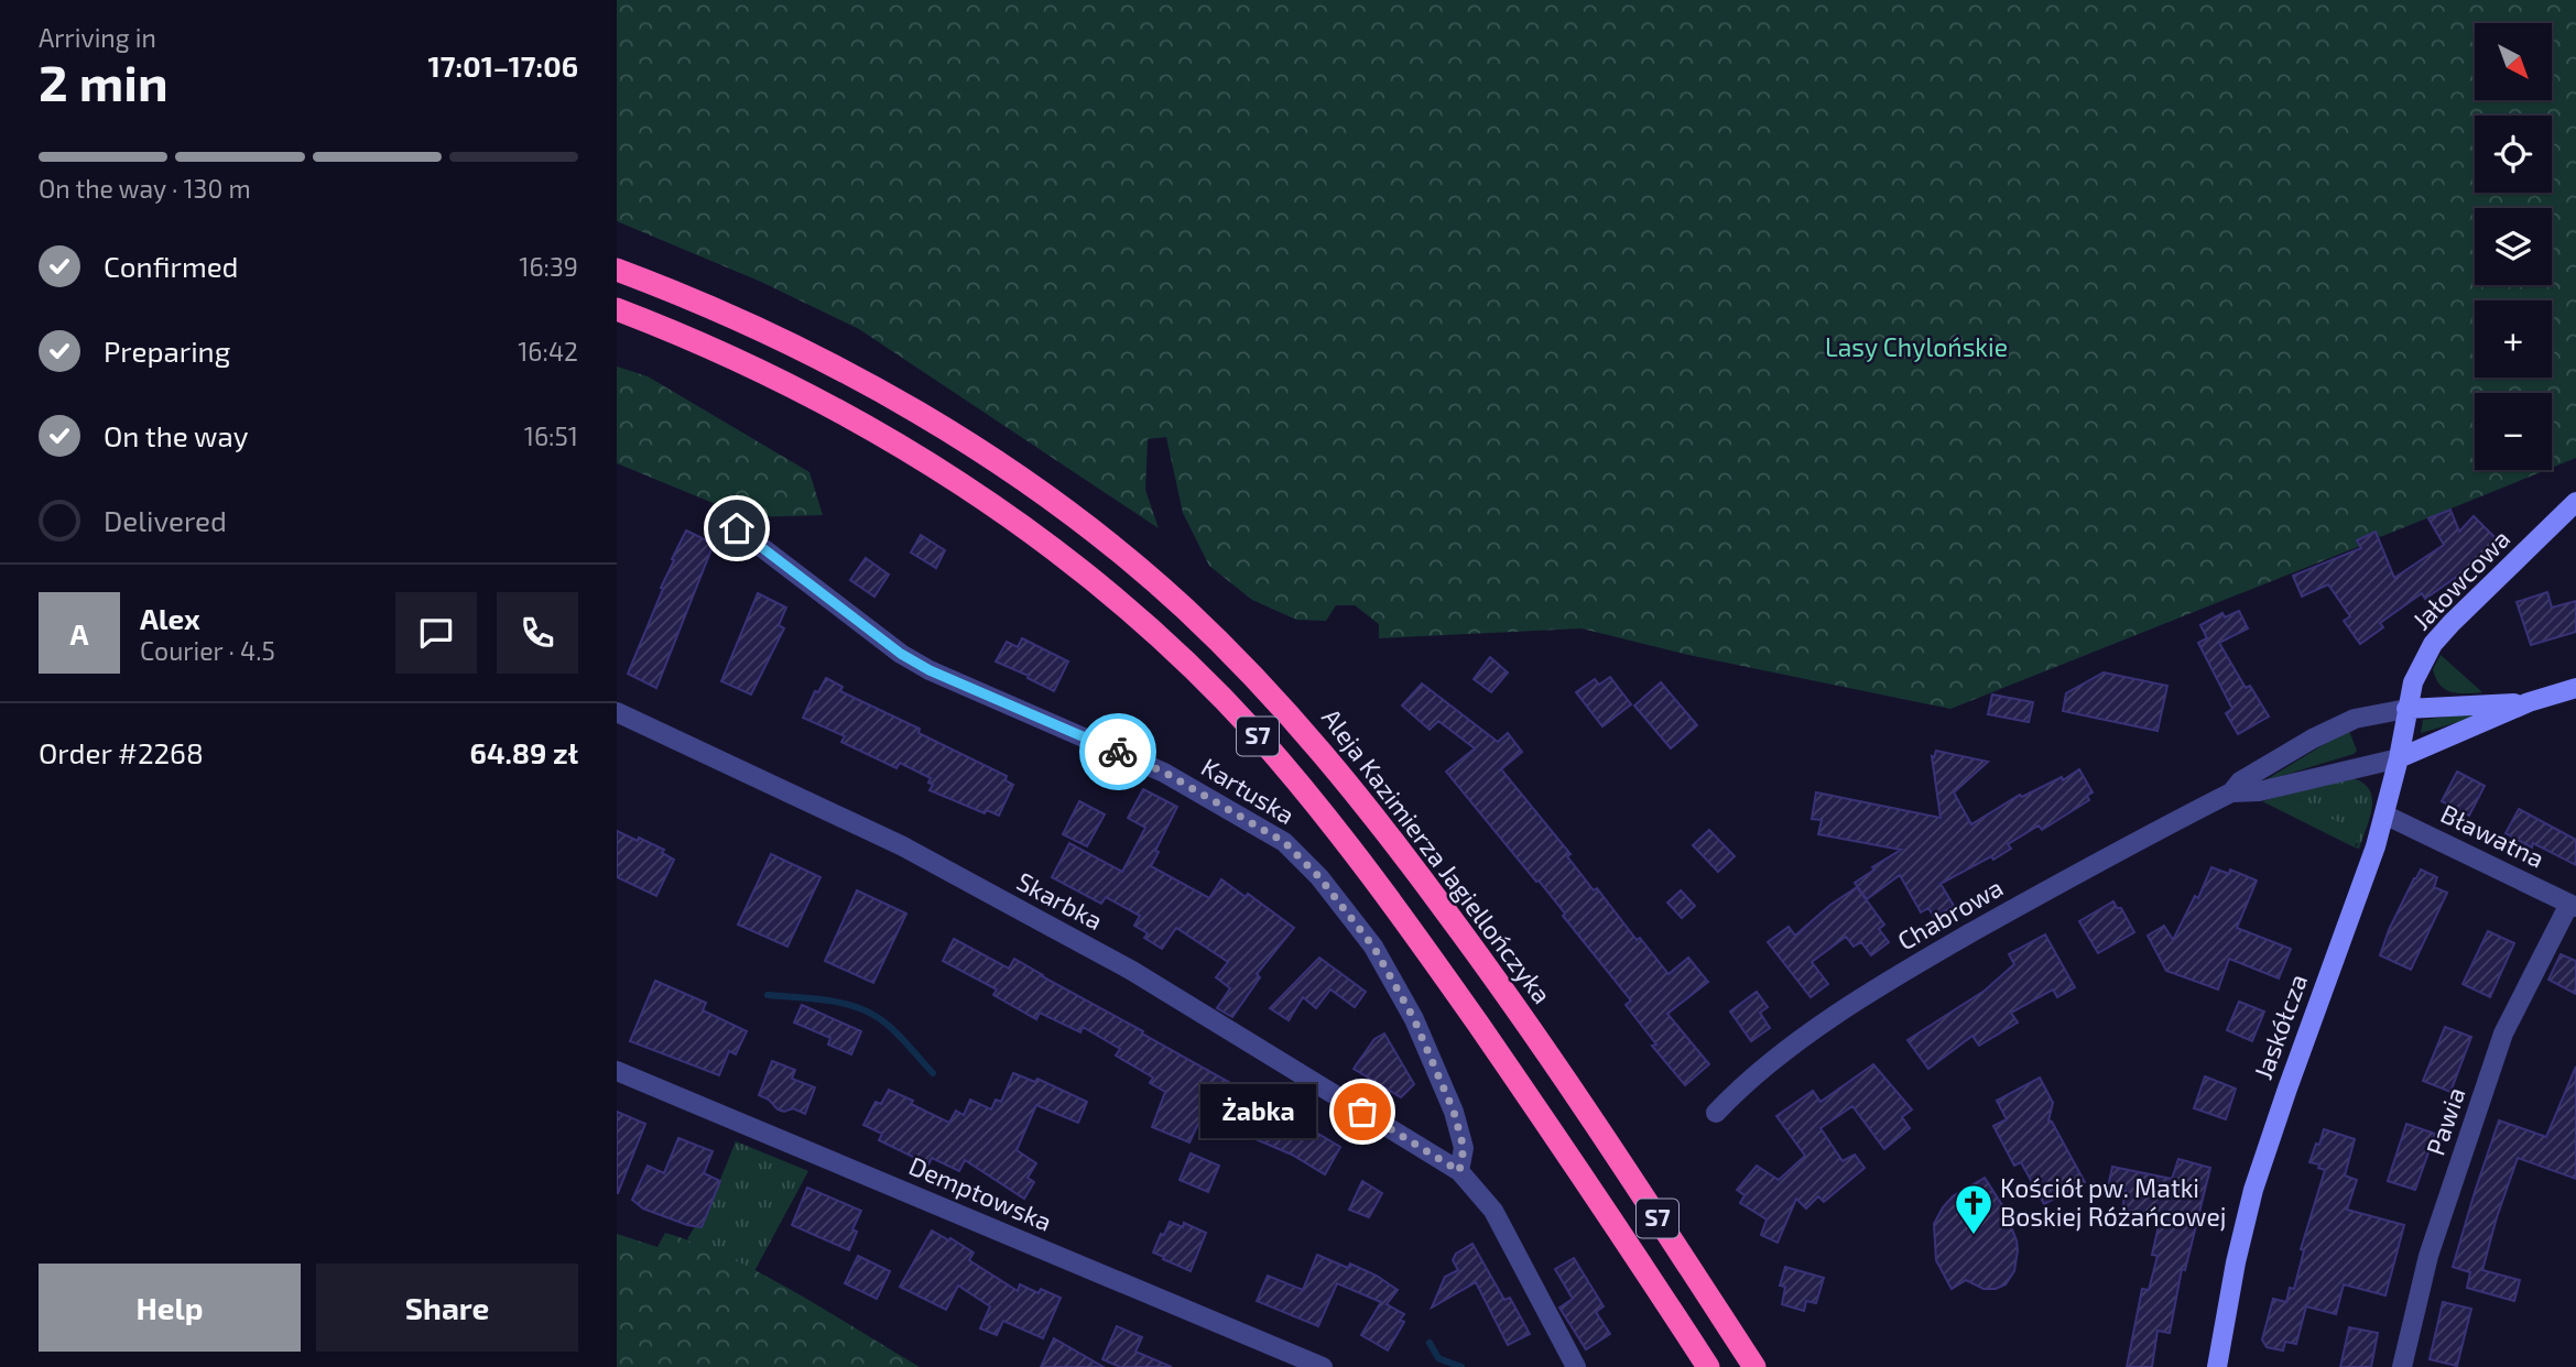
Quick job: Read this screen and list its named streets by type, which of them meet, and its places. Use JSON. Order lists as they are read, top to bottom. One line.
{"streets":{"highway":["S7","Aleja Kazimierza Jagiellończyka"],"street":["Jałowcowa","Kartuska","Bławatna","Skarbka","Chabrowa","Jaskółcza","Pawia","Demptowska"]},"crossings":[["Jałowcowa","Chabrowa"],["Jałowcowa","Jaskółcza"],["Kartuska","Skarbka"],["Bławatna","Jaskółcza"],["Bławatna","Pawia"],["Chabrowa","Jaskółcza"]],"parks":["Lasy Chylońskie"],"places":{"other":["Żabka"],"church":["Kościół pw. Matki Boskiej Różańcowej"]},"north":"bottom right","page":{"heading":["2 min","Arriving in","17:01–17:06"],"panel":["Alex","Courier · 4.5","Order #2268","64.89 zł"],"map_buttons":["+","−"],"bar":"On the way · 130 m","list":[["Confirmed","16:39"],["Preparing","16:42"],["On the way","16:51"],"Delivered"],"round":"A","bubble":"Żabka","buttons":["Help","Share"]}}
